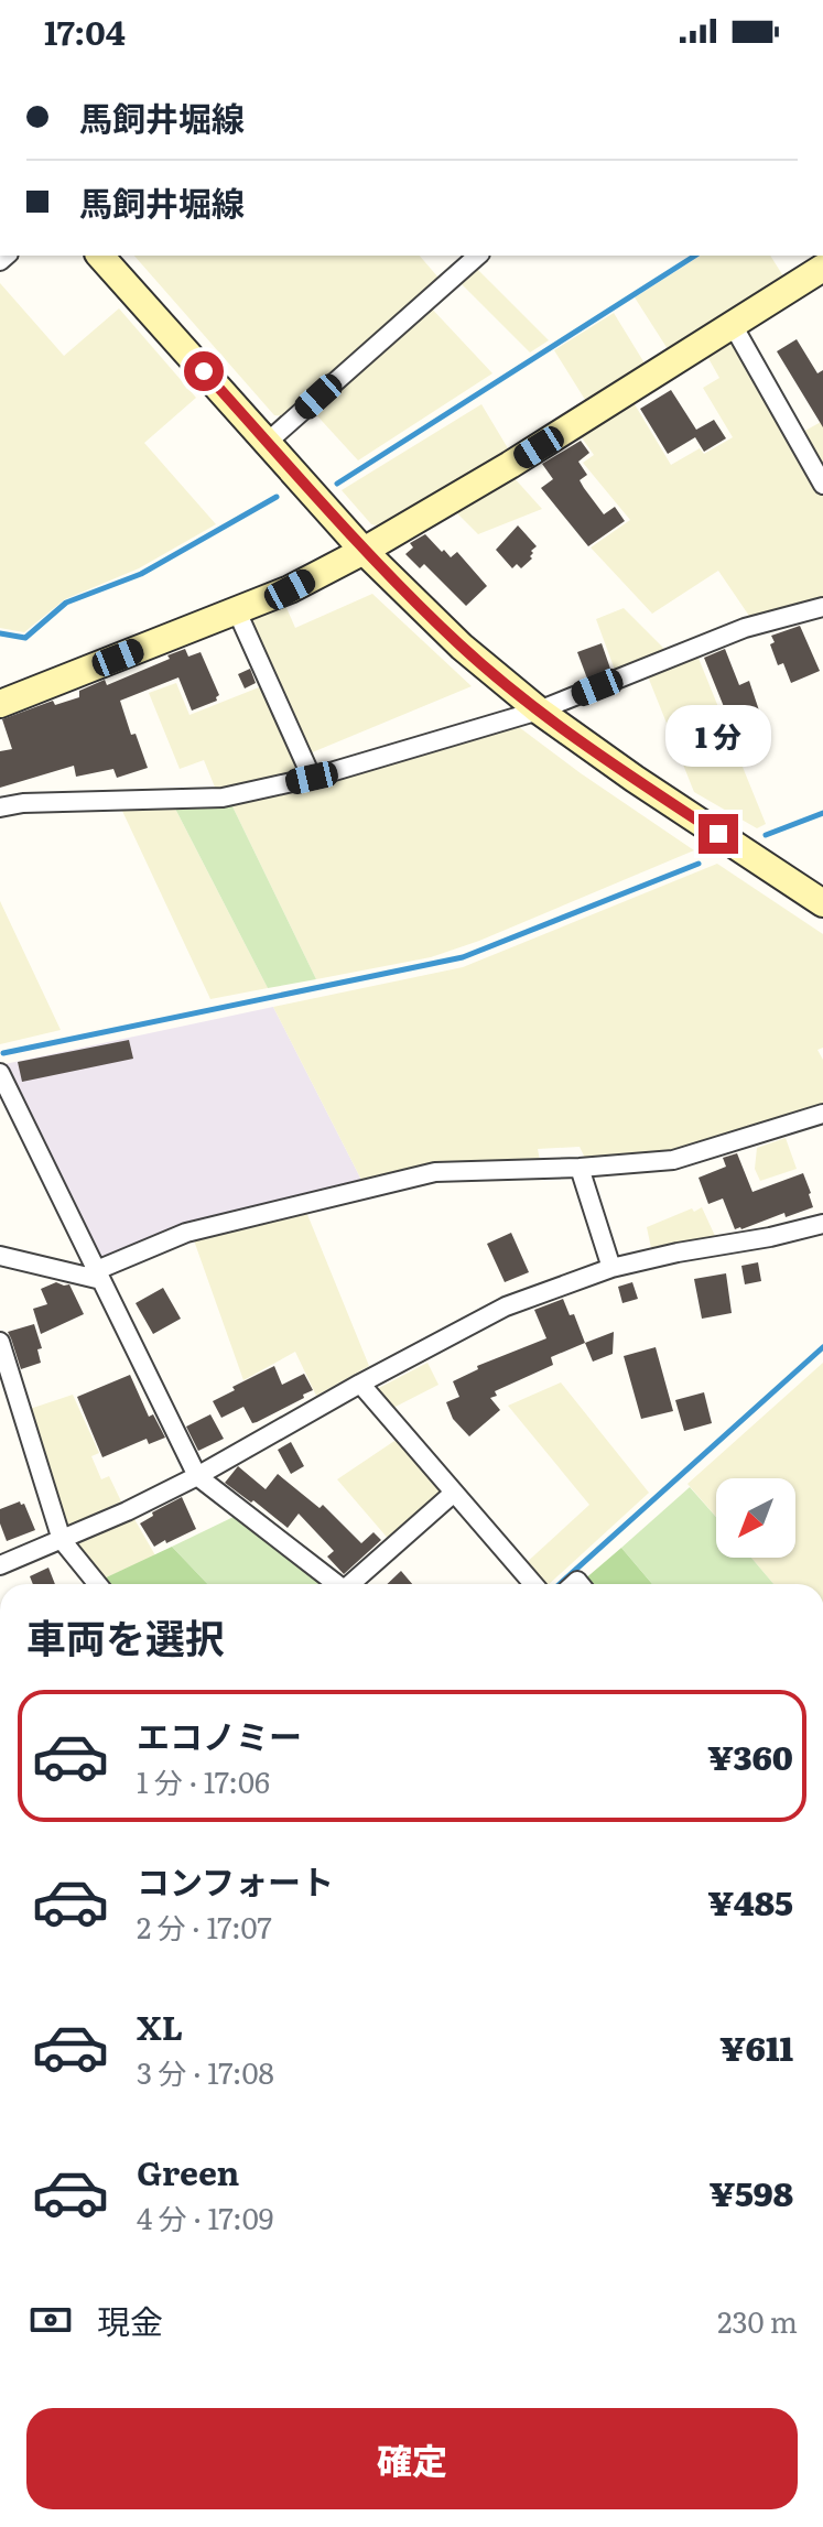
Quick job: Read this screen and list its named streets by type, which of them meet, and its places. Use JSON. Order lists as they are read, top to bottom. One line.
{"north":"bottom left","page":{"status":"17:04","banner":["馬飼井堀線","馬飼井堀線"],"bubble":"1 分","heading":"車両を選択","list":[{"name":"エコノミー","note":"1 分 · 17:06","value":"¥360"},{"name":"コンフォート","note":"2 分 · 17:07","value":"¥485"},{"name":"XL","note":"3 分 · 17:08","value":"¥611"},{"name":"Green","note":"4 分 · 17:09","value":"¥598"}],"pay":["現金","230 m"],"buttons":"確定"}}
